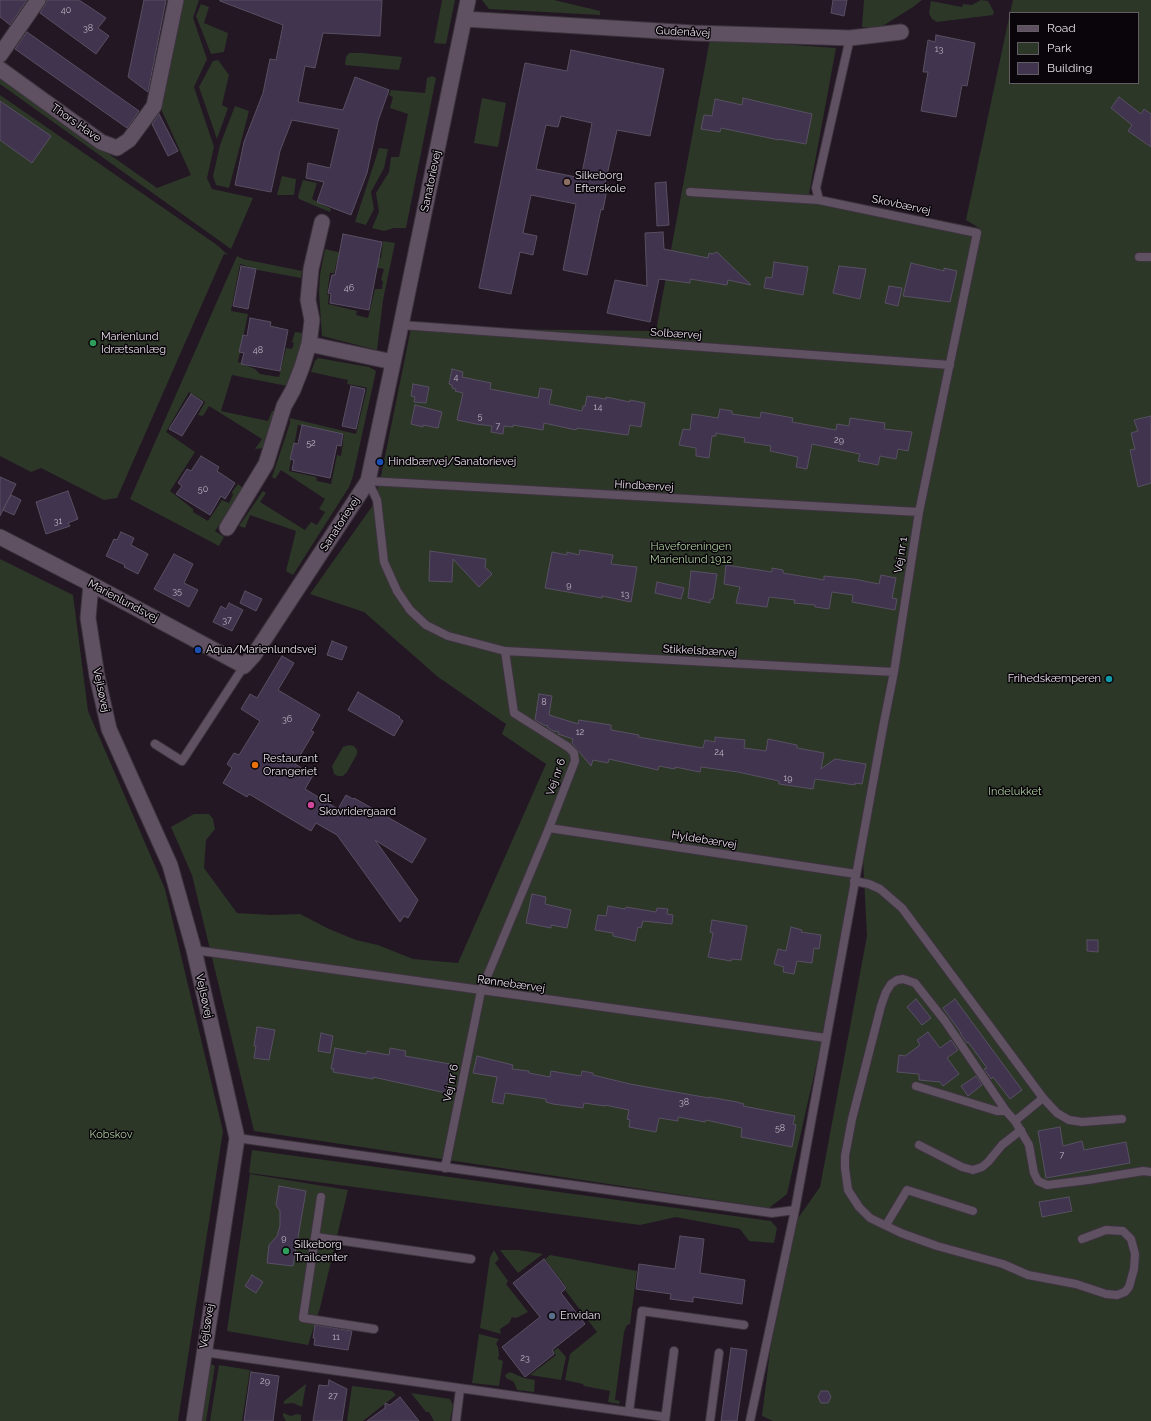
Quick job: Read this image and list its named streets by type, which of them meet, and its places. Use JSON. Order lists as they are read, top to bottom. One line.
{"streets":{"street":["Gudenåvej","Thors Have","Sanatorievej","Marienlundsvej","Vejlsøvej"],"lane":["Skovbærvej","Solbærvej","Hindbærvej","Vej nr 1","Stikkelsbærvej","Vej nr 6","Hyldebærvej","Rønnebærvej"]},"crossings":[["Gudenåvej","Sanatorievej"],["Sanatorievej","Solbærvej"],["Sanatorievej","Hindbærvej"],["Sanatorievej","Marienlundsvej"],["Skovbærvej","Vej nr 1"],["Solbærvej","Vej nr 1"],["Hindbærvej","Vej nr 1"],["Vej nr 1","Stikkelsbærvej"],["Vej nr 1","Hyldebærvej"],["Vej nr 1","Rønnebærvej"],["Marienlundsvej","Vejlsøvej"],["Stikkelsbærvej","Vej nr 6"],["Vejlsøvej","Rønnebærvej"],["Vej nr 6","Hyldebærvej"],["Vej nr 6","Rønnebærvej"]],"parks":["Haveforeningen Marienlund 1912","Indelukket","Kobskov"],"places":["Silkeborg Efterskole","Marienlund Idrætsanlæg","Hindbærvej/Sanatorievej","Aqua/Marienlundsvej","Frihedskæmperen","Restaurant Orangeriet","Gl. Skovridergaard","Silkeborg Trailcenter","Envidan"],"house_numbers":["40","38","13","46","48","4","14","5","7","29","52","50","31","9","35","13","37","8","36","12","24","19","38","58","7","9","11","23","29","27"],"legend":["Road","Park","Building"]}
